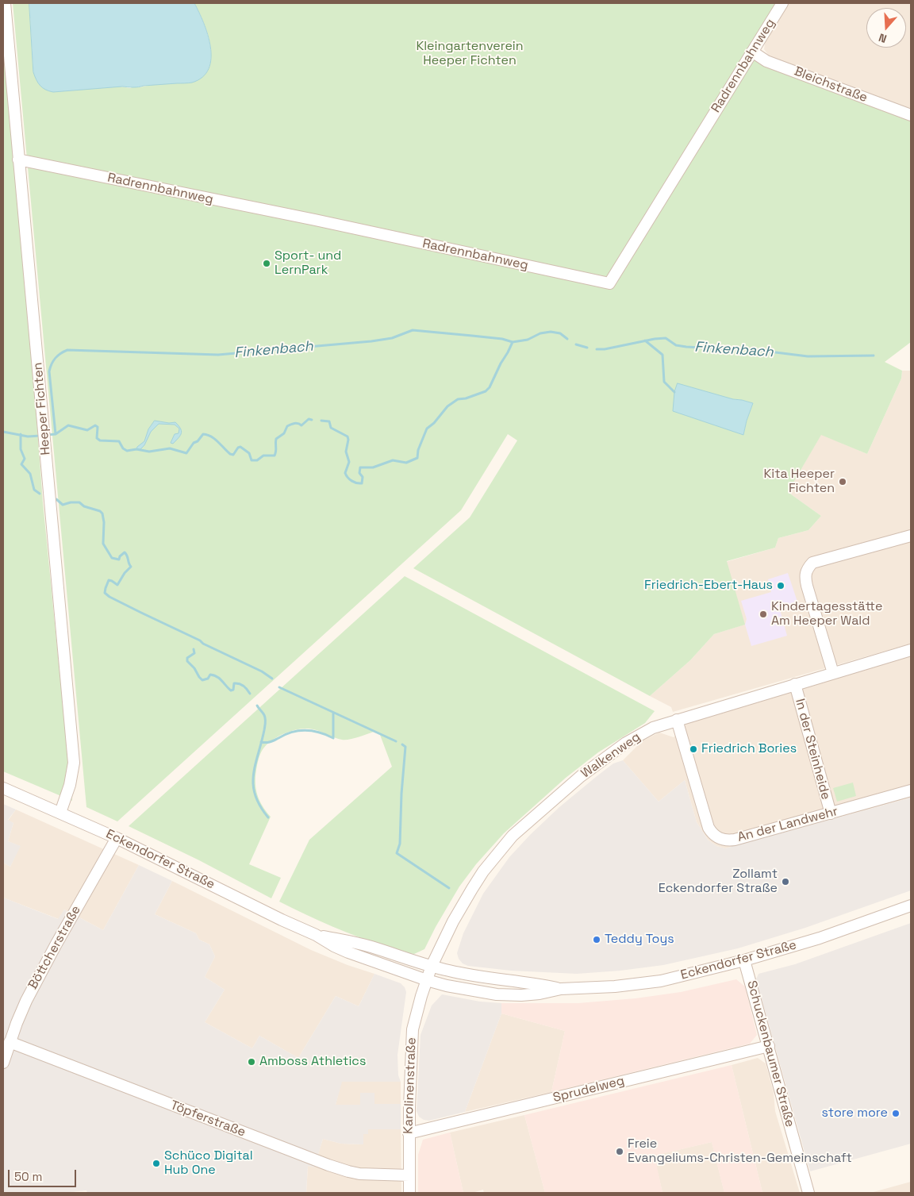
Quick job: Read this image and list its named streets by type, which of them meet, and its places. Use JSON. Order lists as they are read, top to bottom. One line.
{"streets":{"street":["Radrennbahnweg","Bleichstraße","Heeper Fichten","In der Steinheide","Walkenweg","An der Landwehr","Eckendorfer Straße","Böttcherstraße","Schuckenbaumer Straße","Karolinenstraße","Sprudelweg","Töpferstraße"]},"crossings":[["Radrennbahnweg","Bleichstraße"],["Radrennbahnweg","Heeper Fichten"],["Heeper Fichten","Eckendorfer Straße"],["In der Steinheide","Walkenweg"],["In der Steinheide","An der Landwehr"],["Walkenweg","An der Landwehr"],["Walkenweg","Eckendorfer Straße"],["Walkenweg","Karolinenstraße"],["Eckendorfer Straße","Böttcherstraße"],["Eckendorfer Straße","Schuckenbaumer Straße"],["Eckendorfer Straße","Karolinenstraße"],["Böttcherstraße","Töpferstraße"],["Schuckenbaumer Straße","Sprudelweg"],["Karolinenstraße","Sprudelweg"],["Karolinenstraße","Töpferstraße"]],"water":["Finkenbach"],"parks":["Kleingartenverein Heeper Fichten"],"places":["Sport- und LernPark","Kita Heeper Fichten","Friedrich-Ebert-Haus","Kindertagesstätte Am Heeper Wald","Friedrich Bories","Zollamt Eckendorfer Straße","Teddy Toys","Amboss Athletics","store more","Freie Evangeliums-Christen-Gemeinschaft","Schüco Digital Hub One"],"scale_bar":"50 m","north":"bottom"}
